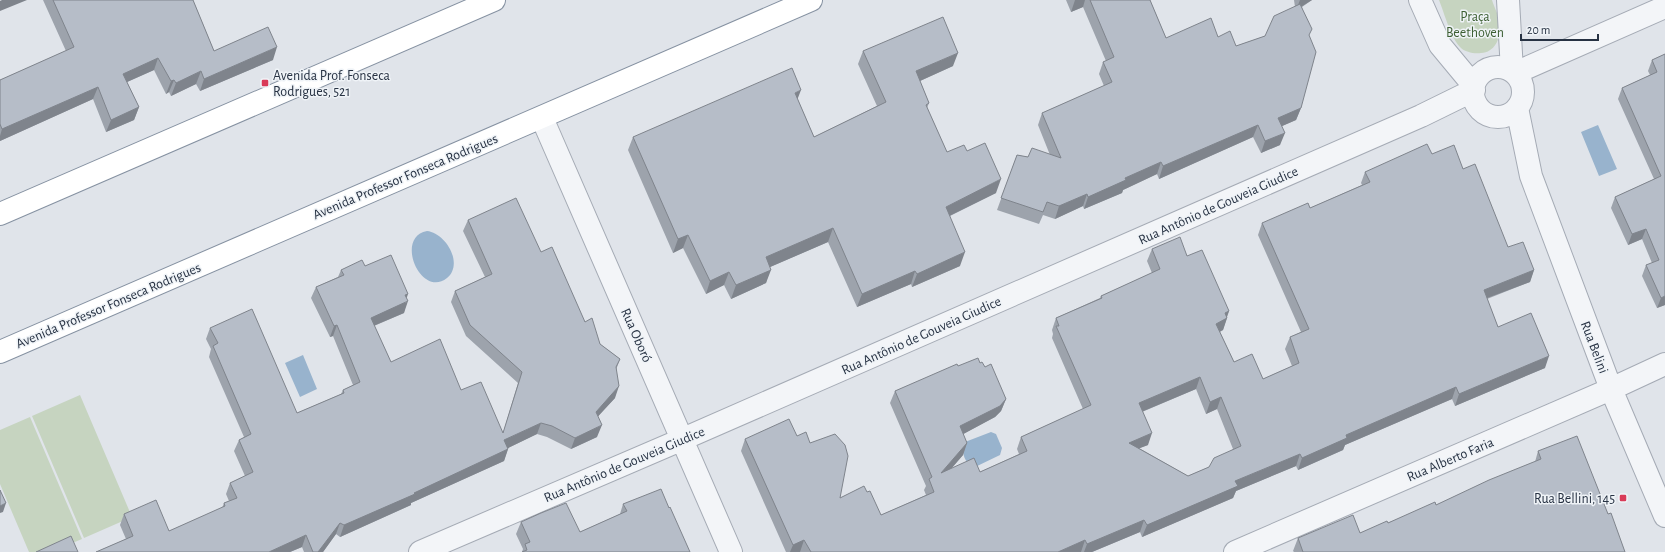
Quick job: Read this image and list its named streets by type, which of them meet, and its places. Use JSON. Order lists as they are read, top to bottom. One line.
{"streets":{"highway":["Avenida Professor Fonseca Rodrigues"],"street":["Rua Antônio de Gouveia Giudice","Rua Oboró","Rua Belini","Rua Alberto Faria"]},"crossings":[["Avenida Professor Fonseca Rodrigues","Rua Oboró"],["Rua Antônio de Gouveia Giudice","Rua Oboró"],["Rua Antônio de Gouveia Giudice","Rua Belini"],["Rua Belini","Rua Alberto Faria"]],"parks":["Praça Beethoven"],"places":{"transit":["Avenida Prof. Fonseca Rodrigues, 521","Rua Bellini, 145"]},"scale_bar":"20 m"}
